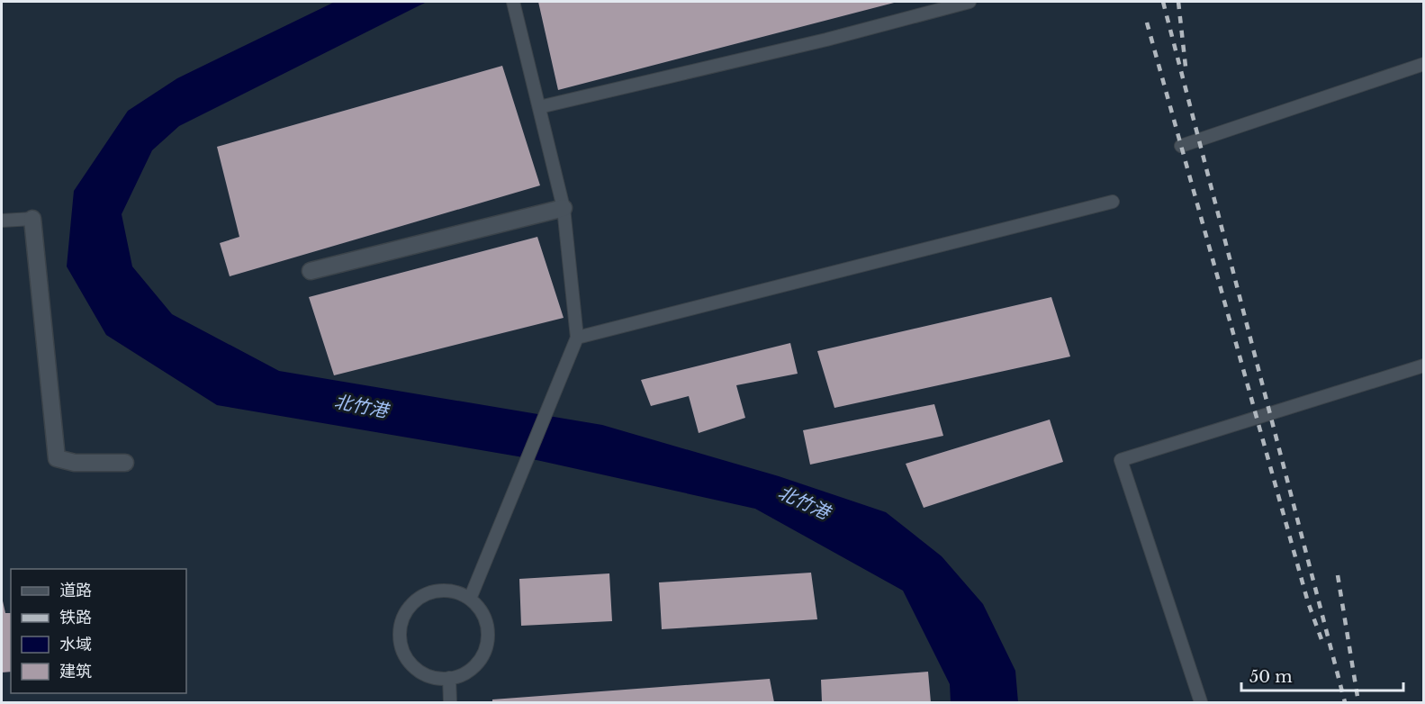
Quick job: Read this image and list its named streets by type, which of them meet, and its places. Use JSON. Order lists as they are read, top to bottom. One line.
{"water":["北竹港"],"legend":["道路","铁路","水域","建筑"],"scale_bar":"50 m"}
